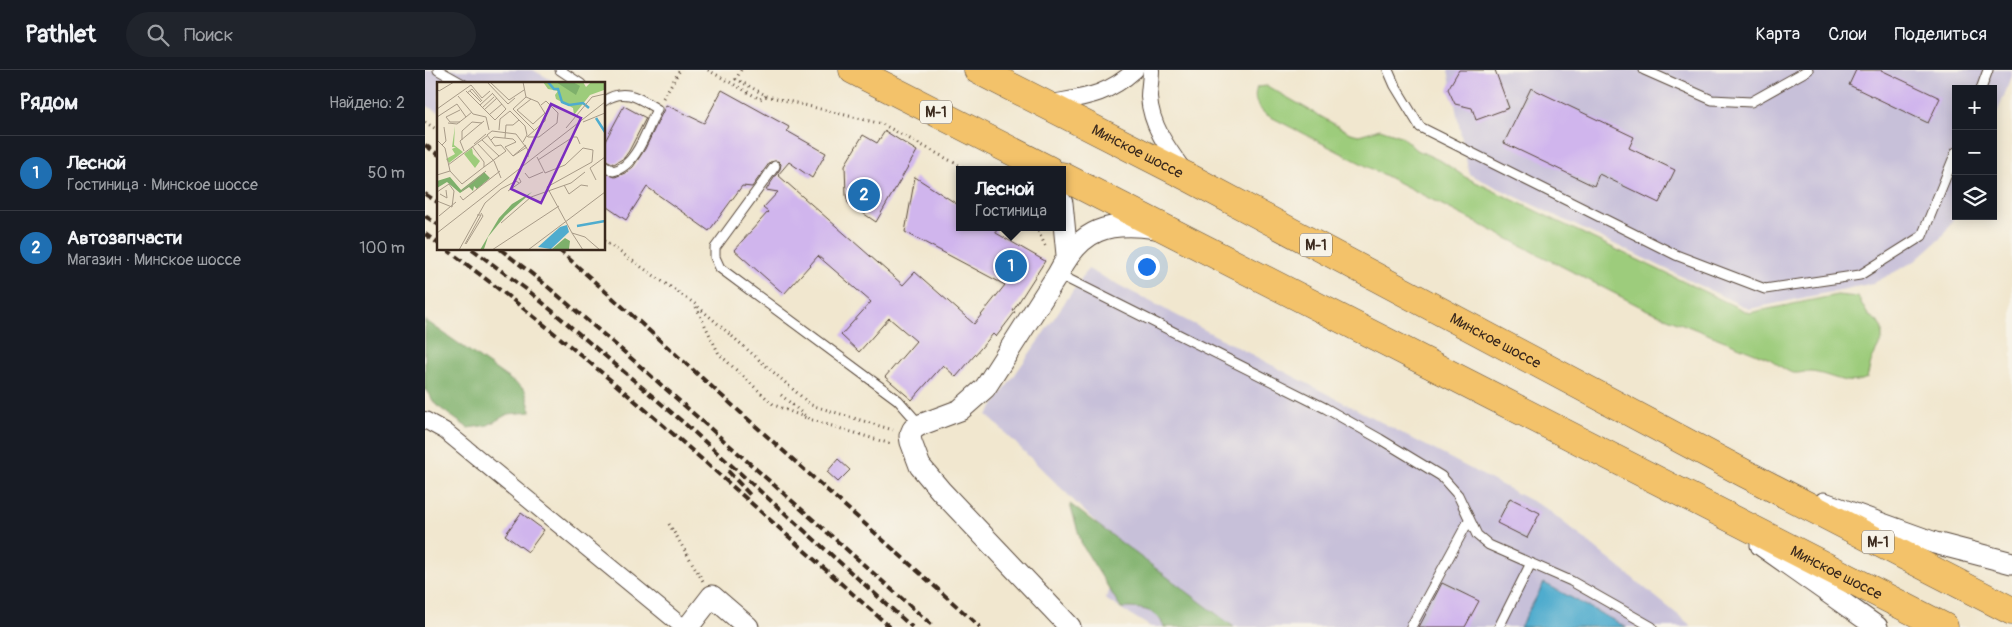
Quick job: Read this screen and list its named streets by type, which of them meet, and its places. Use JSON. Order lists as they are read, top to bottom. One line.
{"streets":{"highway":["М-1","Минское шоссе"]},"page":{"header":"Pathlet","search":"Поиск","nav":["Карта","Слои","Поделиться"],"heading":["Рядом","Найдено: 2"],"map_buttons":["+","−"],"list":[{"mark":"1","name":"Лесной","note":"Гостиница · Минское шоссе","value":"50 m"},{"mark":"2","name":"Автозапчасти","note":"Магазин · Минское шоссе","value":"100 m"}],"popup":["Лесной","Гостиница"],"pins":["2","1"]}}
